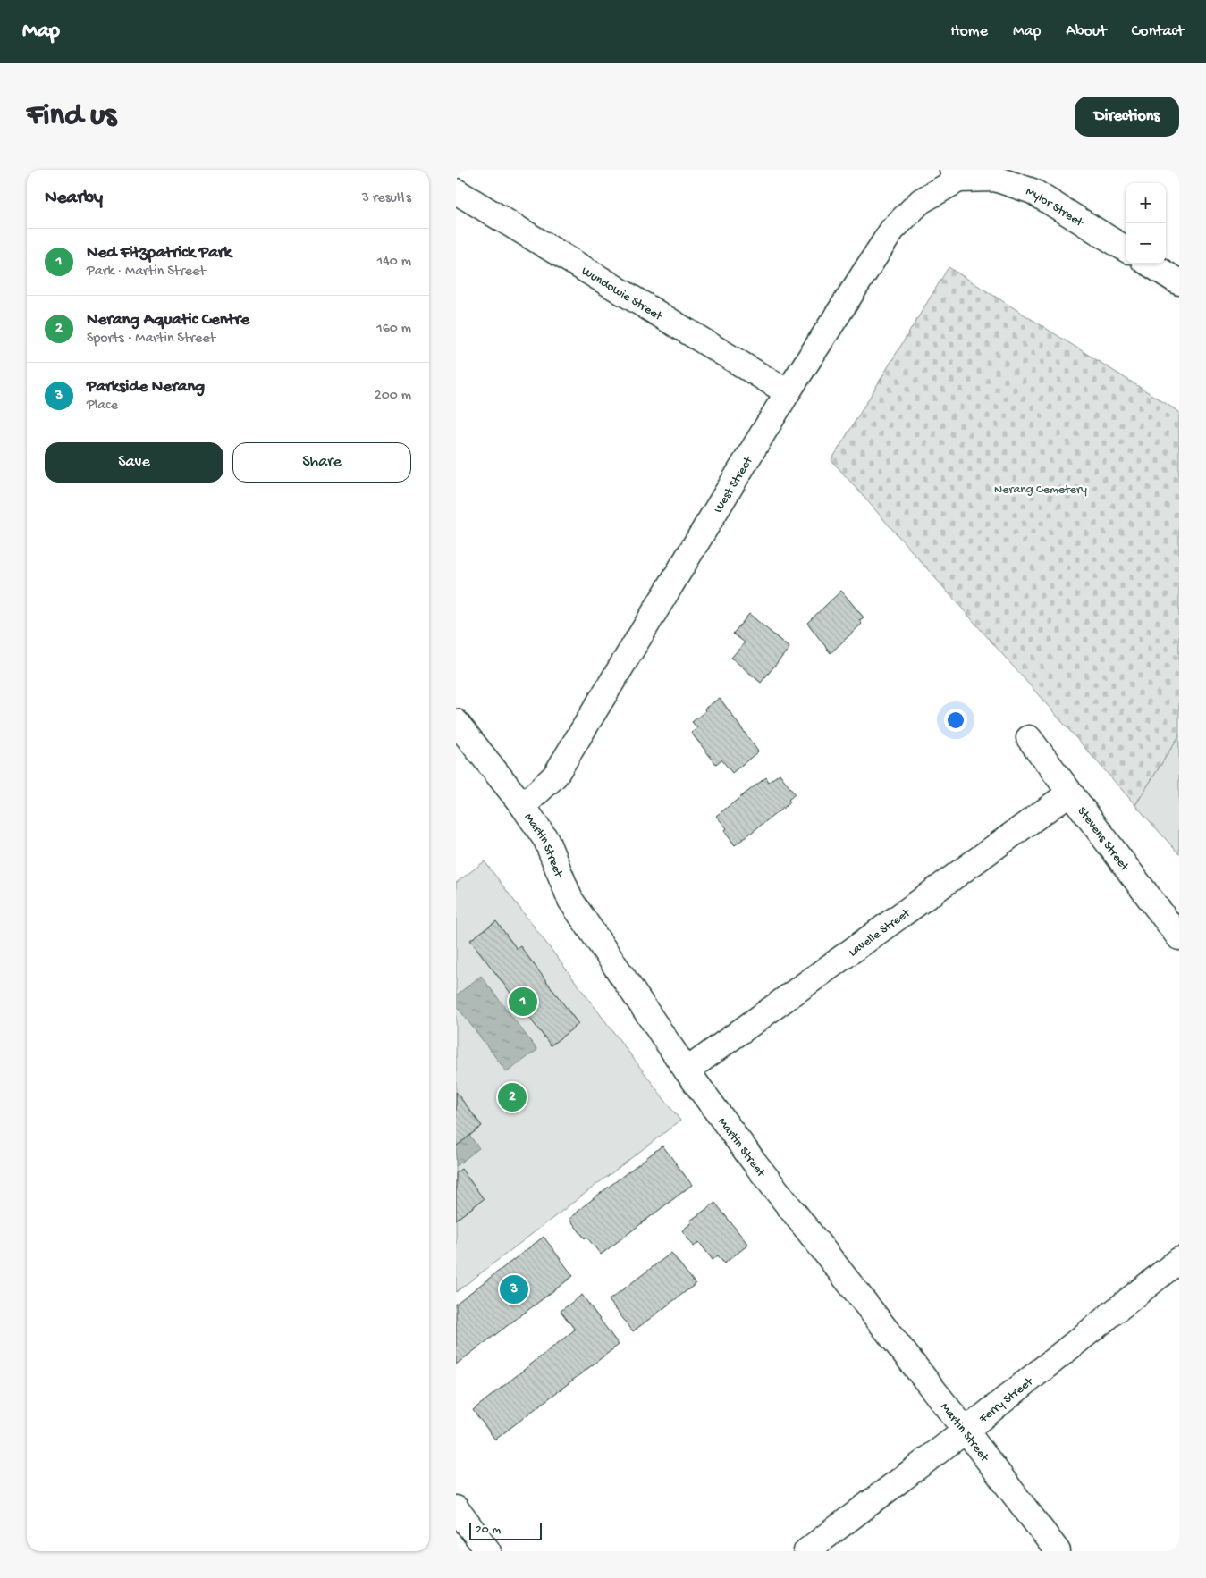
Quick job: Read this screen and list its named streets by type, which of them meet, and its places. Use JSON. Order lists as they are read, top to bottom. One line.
{"streets":{"street":["Mylor Street","Wundowie Street","West Street","Stevens Street","Martin Street","Lavelle Street","Ferry Street"]},"crossings":[["Mylor Street","West Street"],["Wundowie Street","West Street"],["West Street","Martin Street"],["Stevens Street","Lavelle Street"],["Martin Street","Lavelle Street"],["Martin Street","Ferry Street"]],"parks":["Nerang Cemetery"],"scale_bar":"20 m","page":{"header":"Map","nav":["Home","Map","About","Contact"],"buttons":["Directions",["Save","Share"]],"title":"Find us","heading":["Nearby","3 results"],"map_buttons":["+","−"],"list":[{"mark":"1","name":"Ned Fitzpatrick Park","note":"Park · Martin Street","value":"140 m"},{"mark":"2","name":"Nerang Aquatic Centre","note":"Sports · Martin Street","value":"160 m"},{"mark":"3","name":"Parkside Nerang","note":"Place","value":"200 m"}],"pins":["1","2","3"],"scale":"20 m"}}
